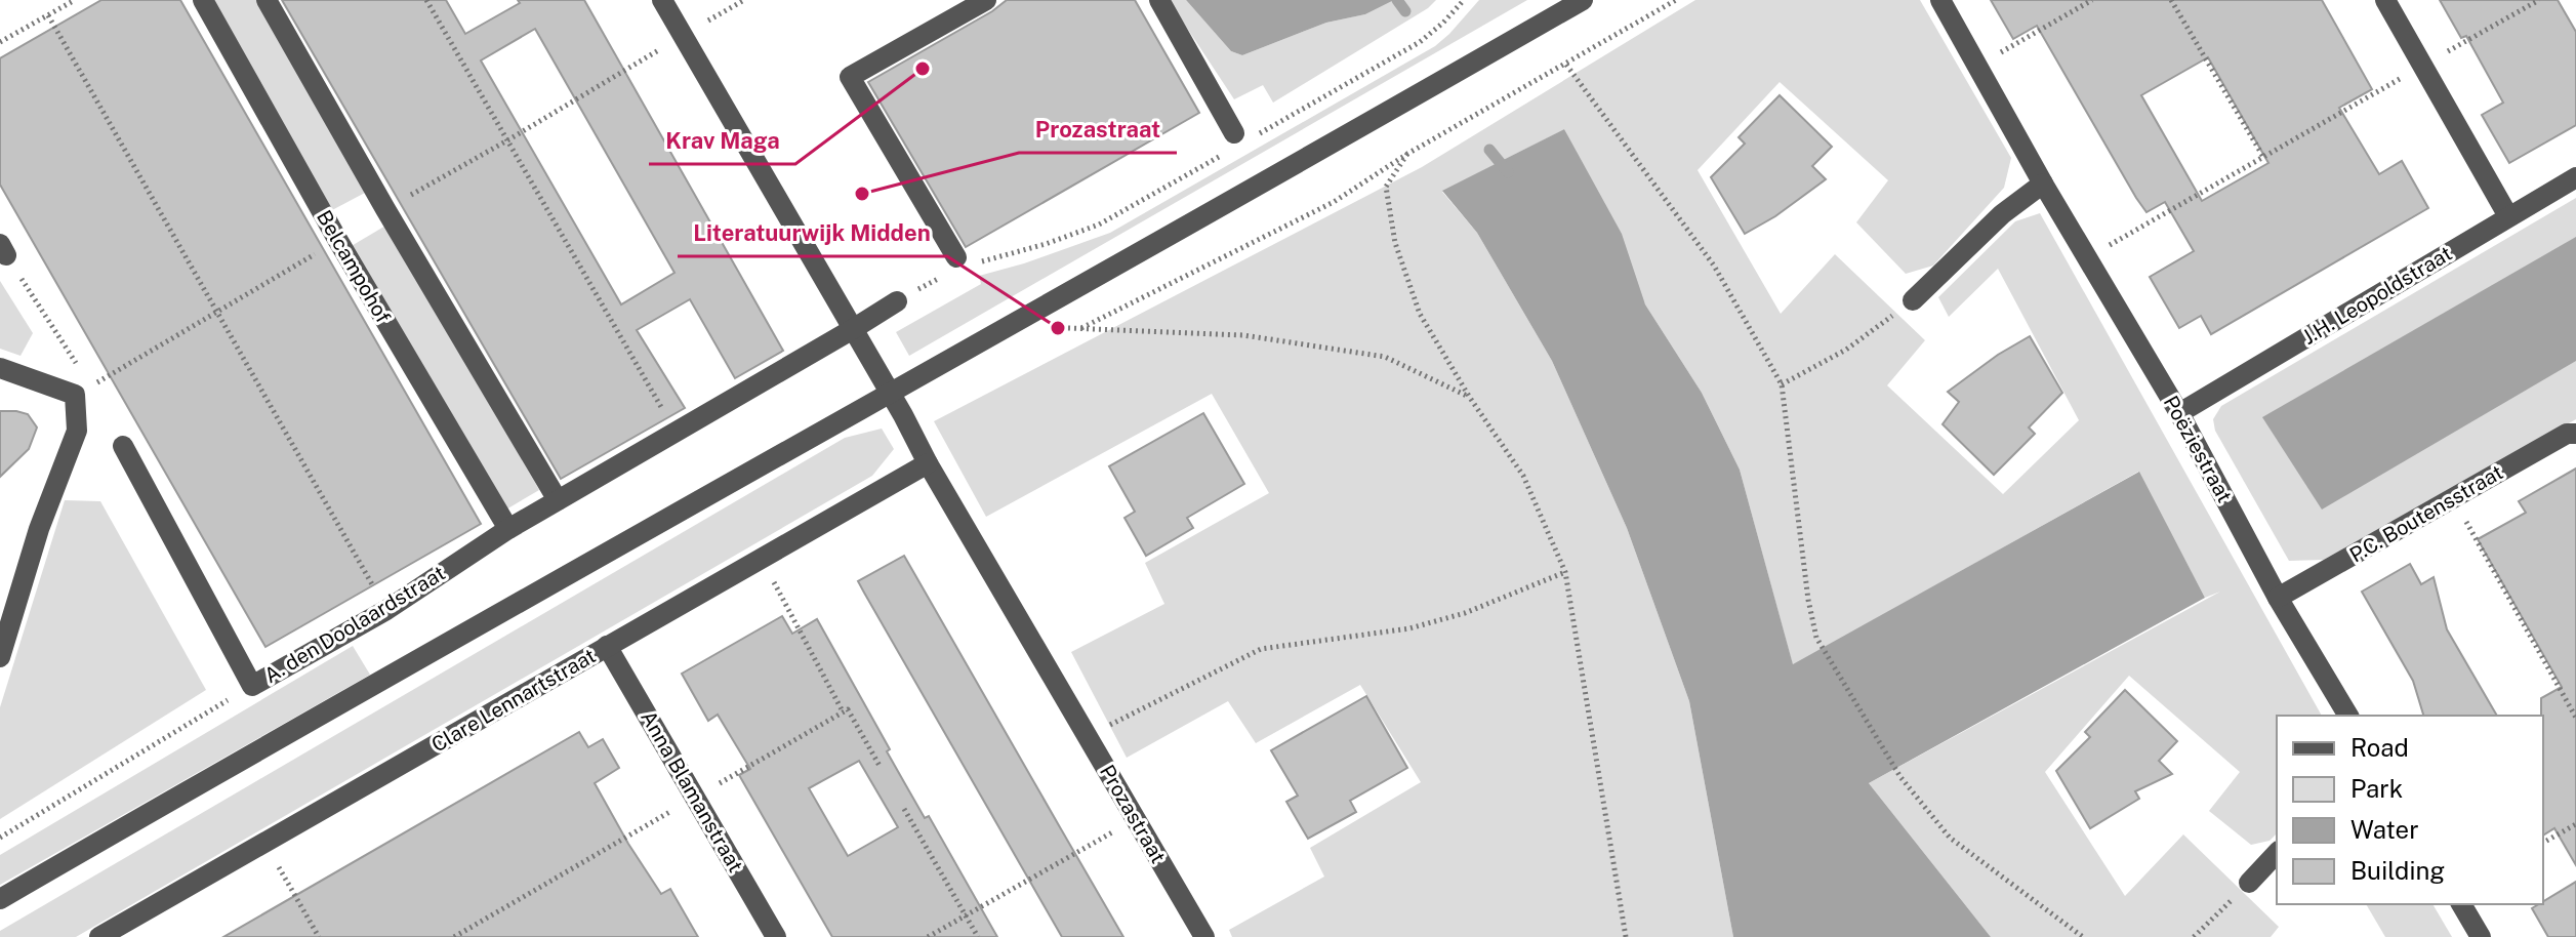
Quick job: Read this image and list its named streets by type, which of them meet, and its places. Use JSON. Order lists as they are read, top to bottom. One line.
{"streets":{"street":["Belcampohof","J.H. Leopoldstraat","Poëziestraat","P.C. Boutensstraat","A. den Doolaardstraat","Clare Lennartstraat","Anna Blamanstraat","Prozastraat"]},"crossings":[["Belcampohof","A. den Doolaardstraat"],["J.H. Leopoldstraat","Poëziestraat"],["Poëziestraat","P.C. Boutensstraat"],["A. den Doolaardstraat","Prozastraat"],["Clare Lennartstraat","Anna Blamanstraat"],["Clare Lennartstraat","Prozastraat"]],"places":["Krav Maga","Prozastraat","Literatuurwijk Midden"],"legend":["Road","Park","Water","Building"]}
